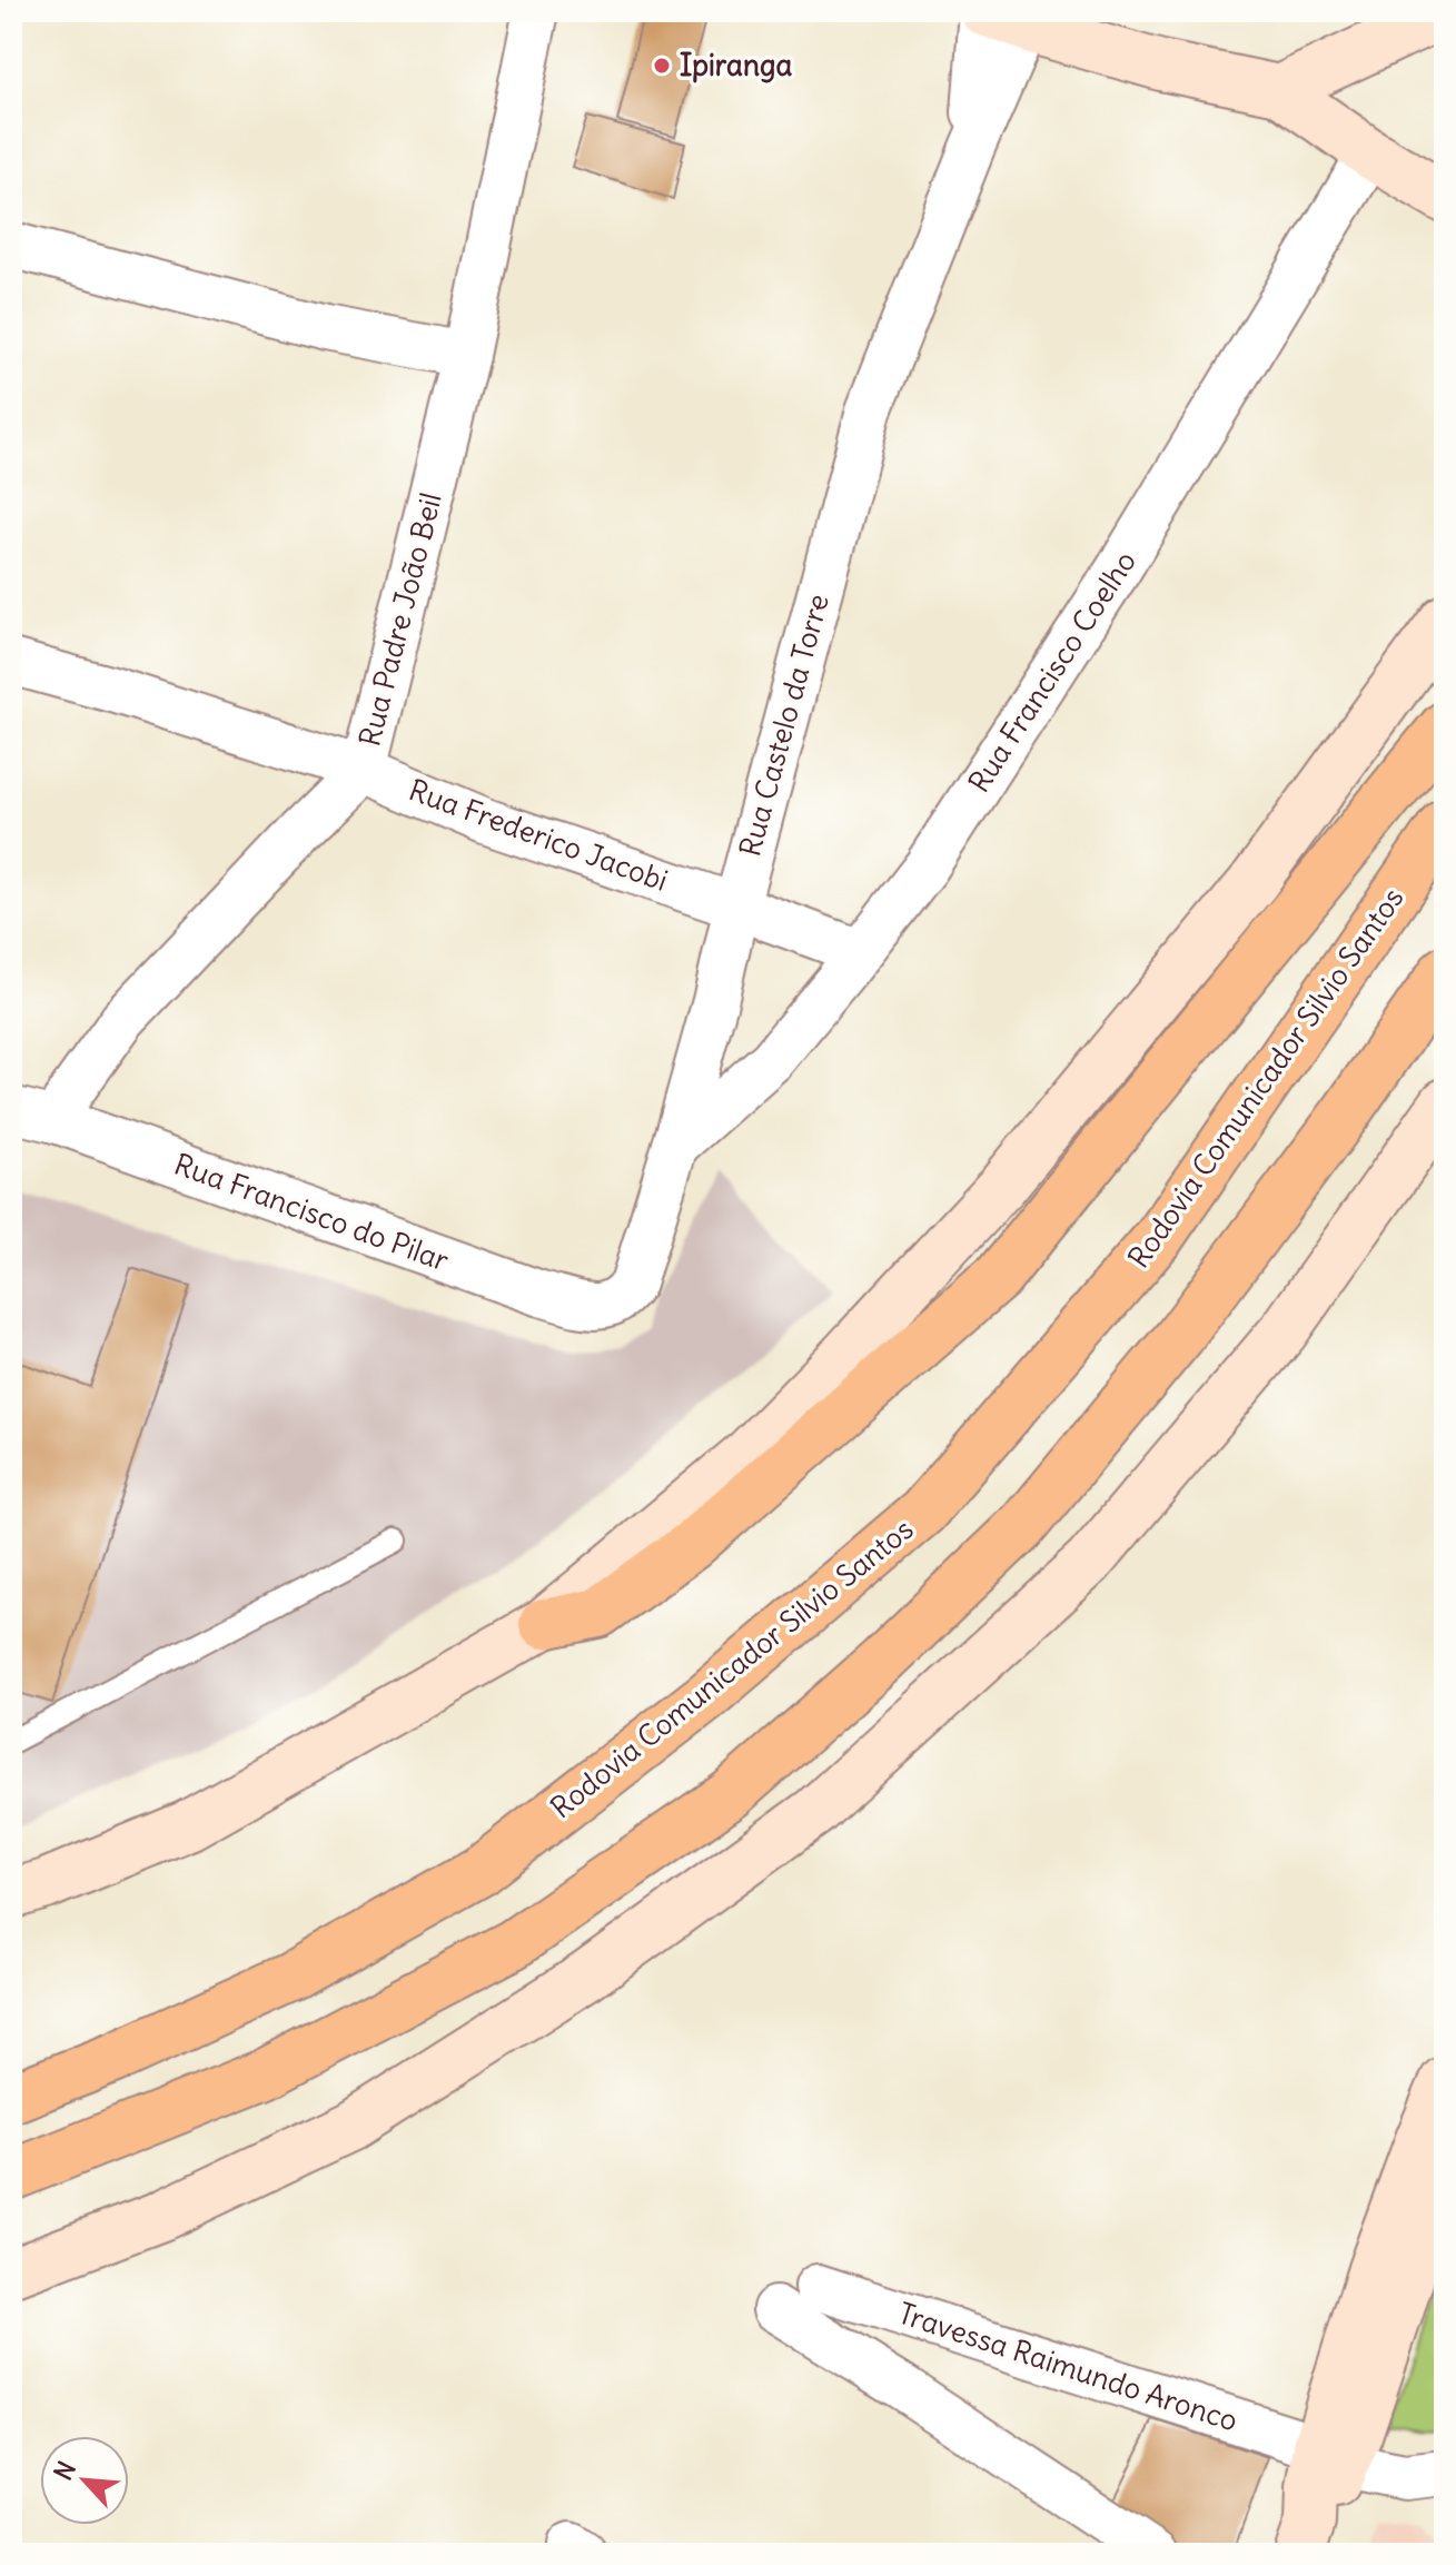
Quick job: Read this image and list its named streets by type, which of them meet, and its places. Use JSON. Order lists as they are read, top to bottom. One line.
{"streets":{"highway":["Rodovia Comunicador Silvio Santos"],"street":["Rua Padre João Beil","Rua Francisco Coelho","Rua Castelo da Torre","Rua Frederico Jacobi","Rua Francisco do Pilar","Travessa Raimundo Aronco"]},"crossings":[["Rua Padre João Beil","Rua Frederico Jacobi"],["Rua Padre João Beil","Rua Francisco do Pilar"],["Rua Francisco Coelho","Rua Castelo da Torre"],["Rua Francisco Coelho","Rua Frederico Jacobi"],["Rua Castelo da Torre","Rua Frederico Jacobi"],["Rua Castelo da Torre","Rua Francisco do Pilar"]],"places":["Ipiranga"],"north":"top left"}
